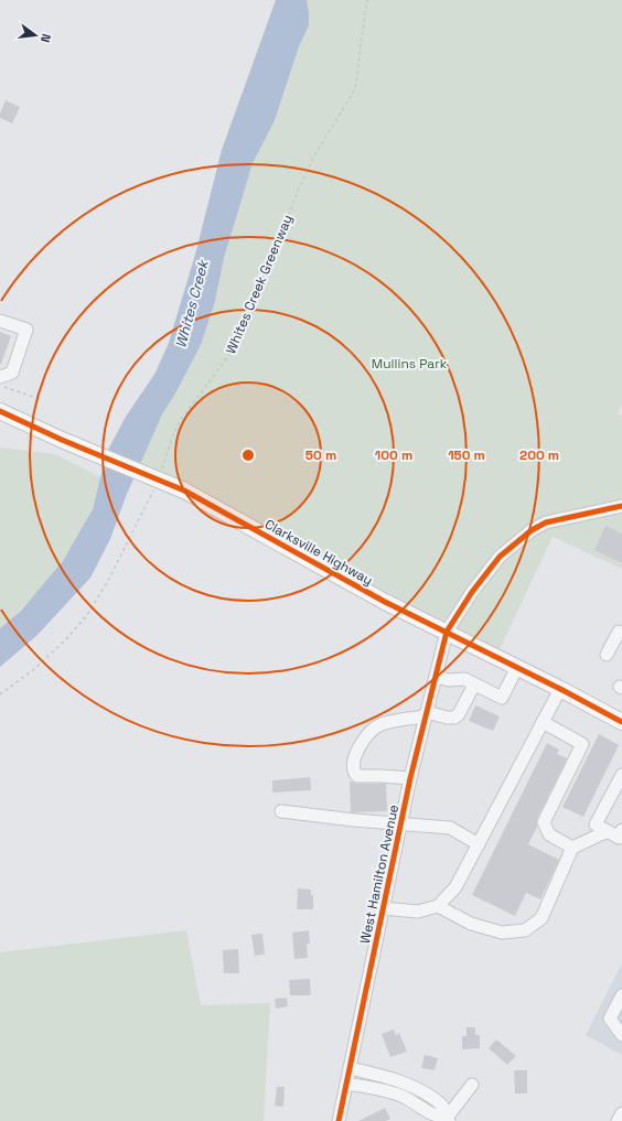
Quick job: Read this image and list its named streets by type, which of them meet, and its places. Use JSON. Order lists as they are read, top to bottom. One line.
{"streets":{"main road":["Clarksville Highway"],"street":["West Hamilton Avenue"],"path":["Whites Creek Greenway"]},"crossings":[["Clarksville Highway","West Hamilton Avenue"]],"water":["Whites Creek"],"parks":["Mullins Park"],"north":"right","rings":["50 m","100 m","150 m","200 m"]}
